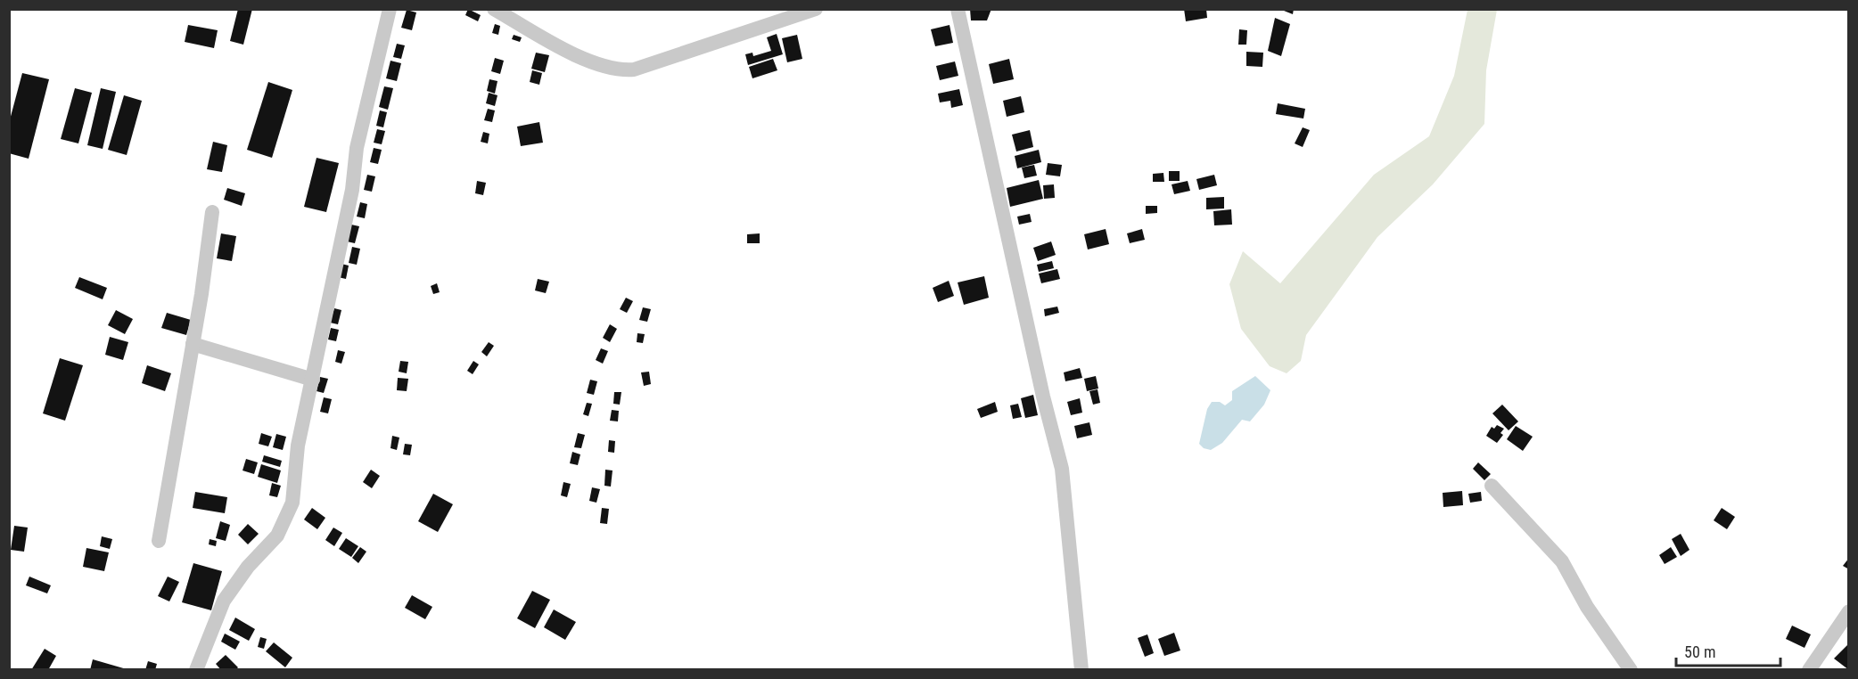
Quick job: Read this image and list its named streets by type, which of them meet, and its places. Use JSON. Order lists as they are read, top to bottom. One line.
{"scale_bar":"50 m"}
